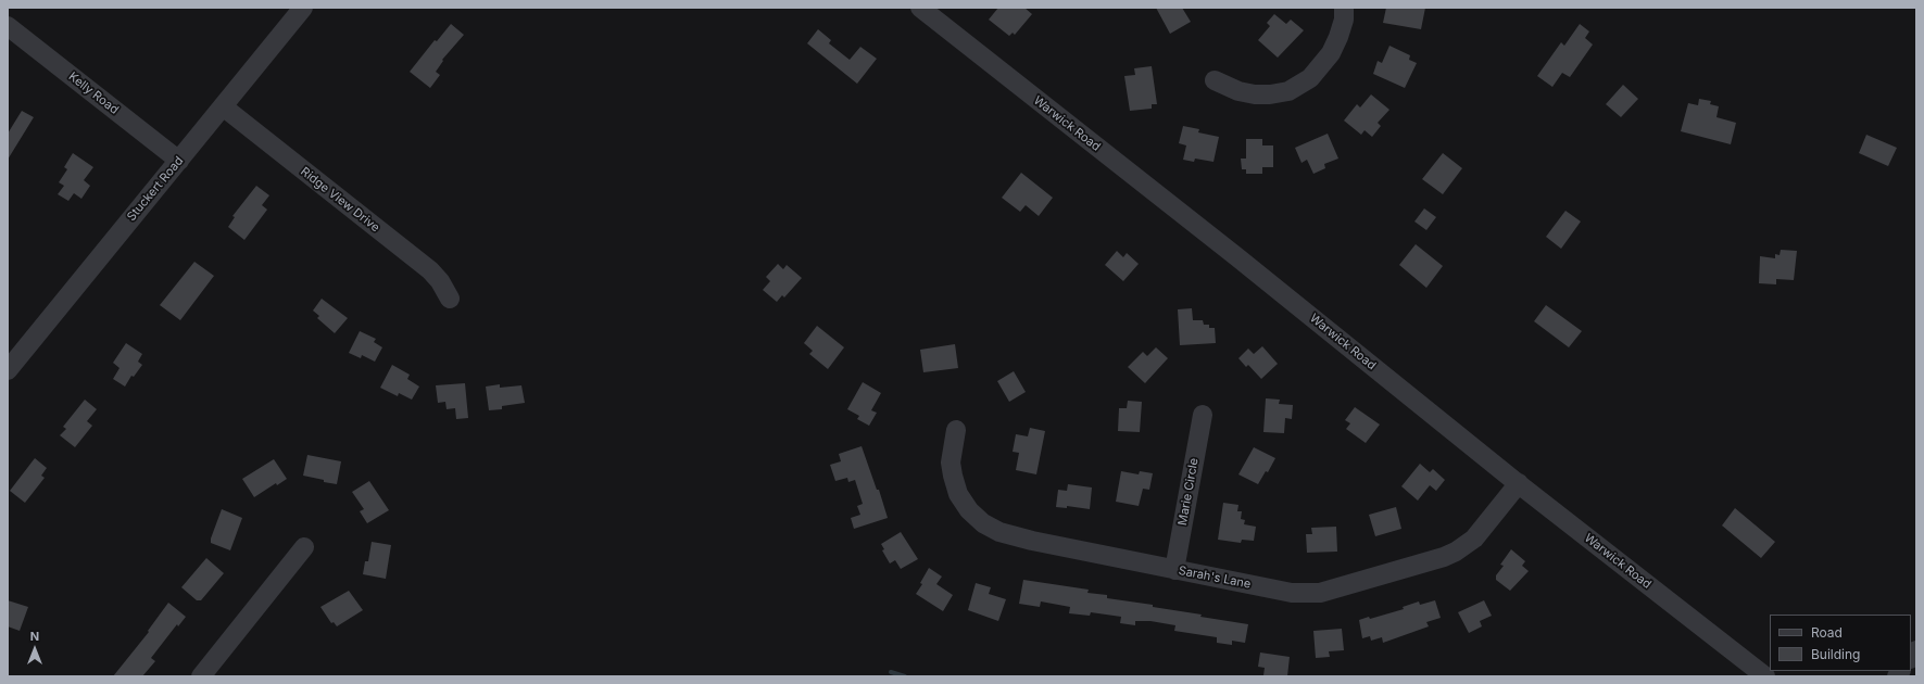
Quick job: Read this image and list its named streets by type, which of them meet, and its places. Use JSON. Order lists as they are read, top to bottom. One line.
{"streets":{"street":["Kelly Road","Warwick Road","Stuckert Road","Ridge View Drive","Marie Circle","Sarah's Lane"]},"crossings":[["Kelly Road","Stuckert Road"],["Warwick Road","Sarah's Lane"],["Stuckert Road","Ridge View Drive"],["Marie Circle","Sarah's Lane"]],"legend":["Road","Building"],"north":"top"}
